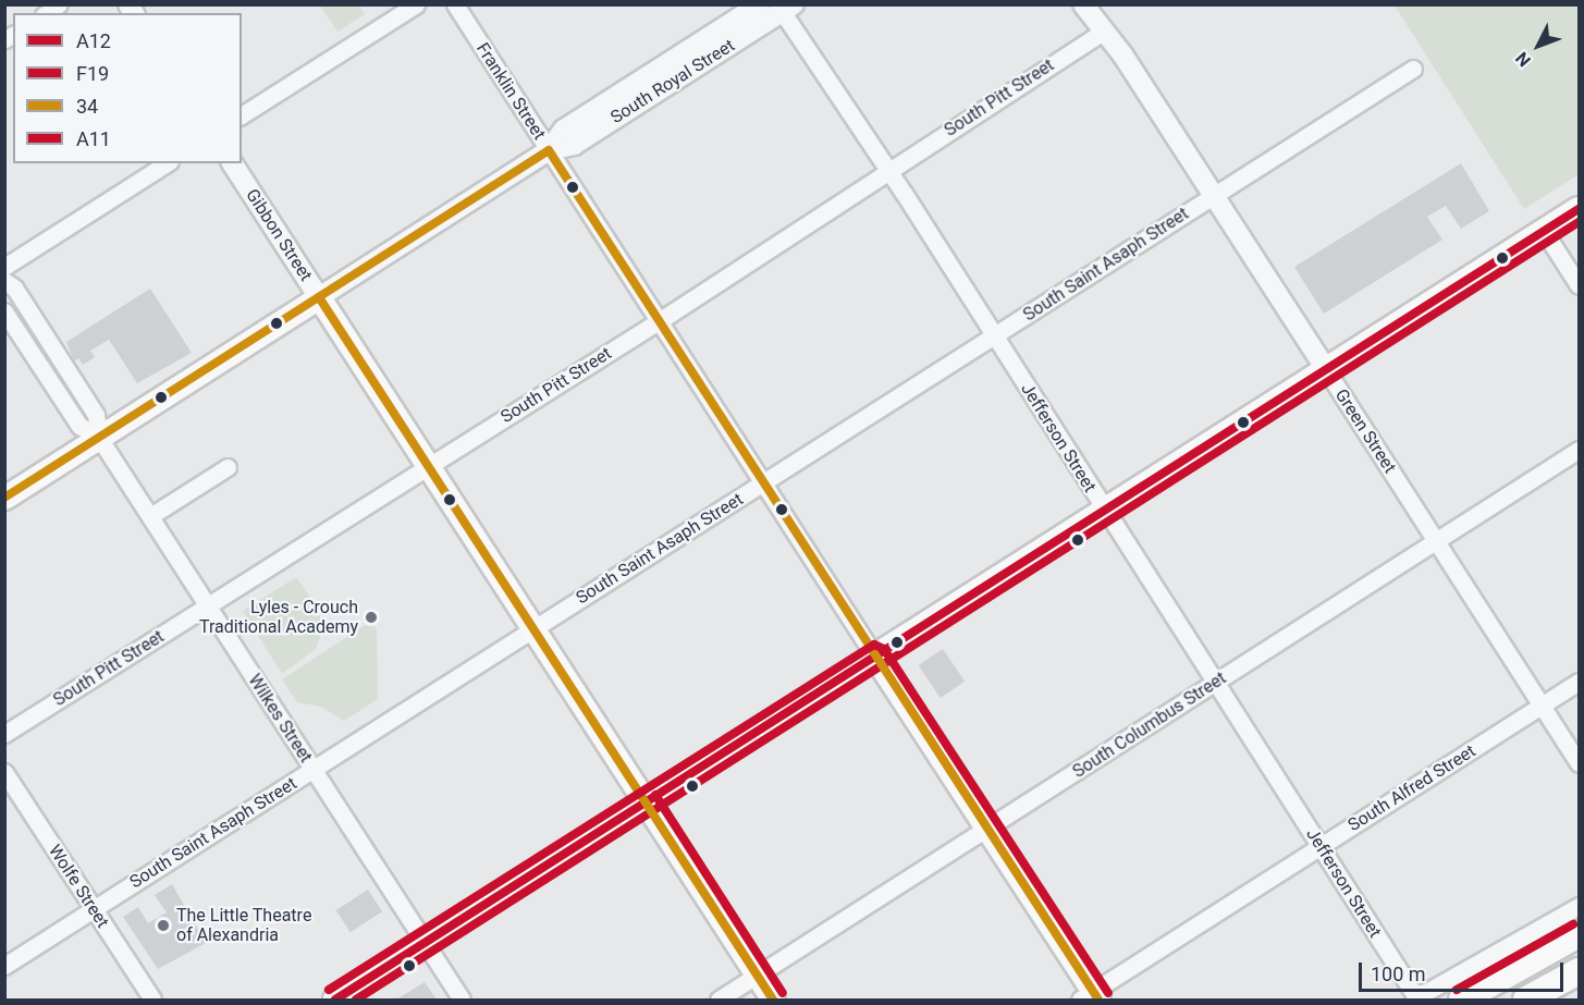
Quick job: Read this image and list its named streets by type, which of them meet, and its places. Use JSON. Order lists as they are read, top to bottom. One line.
{"streets":{"main road":["South Royal Street","Franklin Street","Gibbon Street"],"street":["South Pitt Street","South Saint Asaph Street","Green Street","Jefferson Street","Wilkes Street","South Columbus Street","South Alfred Street","Wolfe Street"]},"crossings":[["South Royal Street","Franklin Street"],["South Royal Street","Gibbon Street"],["South Royal Street","Jefferson Street"],["South Royal Street","Wilkes Street"],["Franklin Street","South Pitt Street"],["Franklin Street","South Saint Asaph Street"],["Franklin Street","South Columbus Street"],["Franklin Street","South Alfred Street"],["South Pitt Street","Gibbon Street"],["South Pitt Street","Green Street"],["South Pitt Street","Jefferson Street"],["South Pitt Street","Wilkes Street"],["Gibbon Street","South Saint Asaph Street"],["Gibbon Street","South Columbus Street"],["South Saint Asaph Street","Green Street"],["South Saint Asaph Street","Jefferson Street"],["South Saint Asaph Street","Wilkes Street"],["South Saint Asaph Street","Wolfe Street"],["Green Street","South Columbus Street"],["Green Street","South Alfred Street"],["Jefferson Street","South Columbus Street"],["Jefferson Street","South Alfred Street"]],"places":["Lyles - Crouch Traditional Academy","The Little Theatre of Alexandria"],"lines":["transit line 34","transit line A12","transit line F19","transit line A11"],"legend":["A12","F19","34","A11"],"scale_bar":"100 m","north":"bottom left"}
